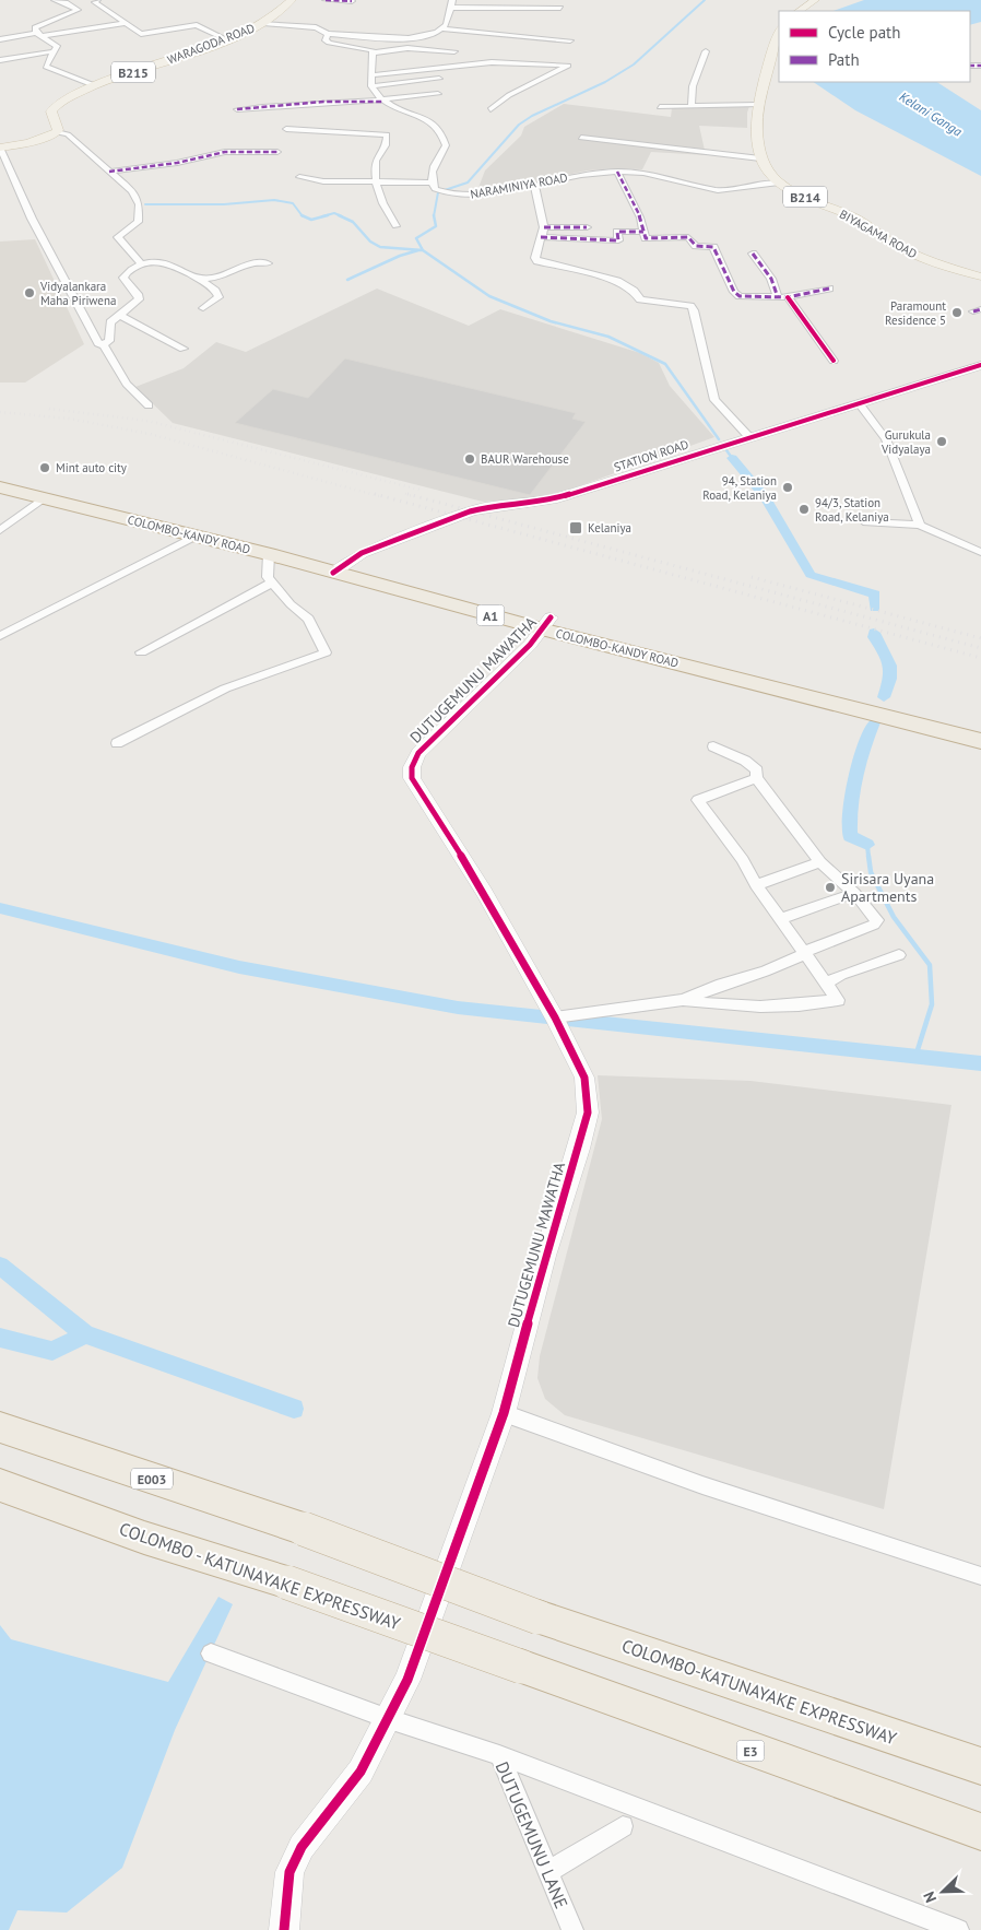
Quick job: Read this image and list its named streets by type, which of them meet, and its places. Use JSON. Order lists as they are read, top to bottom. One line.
{"streets":{"highway":["COLOMBO-KANDY ROAD","A1","E003","COLOMBO - KATUNAYAKE EXPRESSWAY","COLOMBO-KATUNAYAKE EXPRESSWAY","E3"],"main road":["WARAGODA ROAD","B215","B214","BIYAGAMA ROAD"],"street":["NARAMINIYA ROAD","STATION ROAD","DUTUGEMUNU MAWATHA","DUTUGEMUNU LANE"]},"crossings":[["NARAMINIYA ROAD","BIYAGAMA ROAD"],["STATION ROAD","COLOMBO-KANDY ROAD"],["COLOMBO-KANDY ROAD","DUTUGEMUNU MAWATHA"],["DUTUGEMUNU MAWATHA","DUTUGEMUNU LANE"]],"water":["Kelani Ganga"],"places":{"other":["Vidyalankara Maha Piriwena","Paramount Residence 5","Gurukula Vidyalaya","BAUR Warehouse","Mint auto city","94, Station Road, Kelaniya","94/3, Station Road, Kelaniya","Sirisara Uyana Apartments"],"transit":["Kelaniya"]},"legend":["Cycle path","Path"],"north":"bottom left"}
